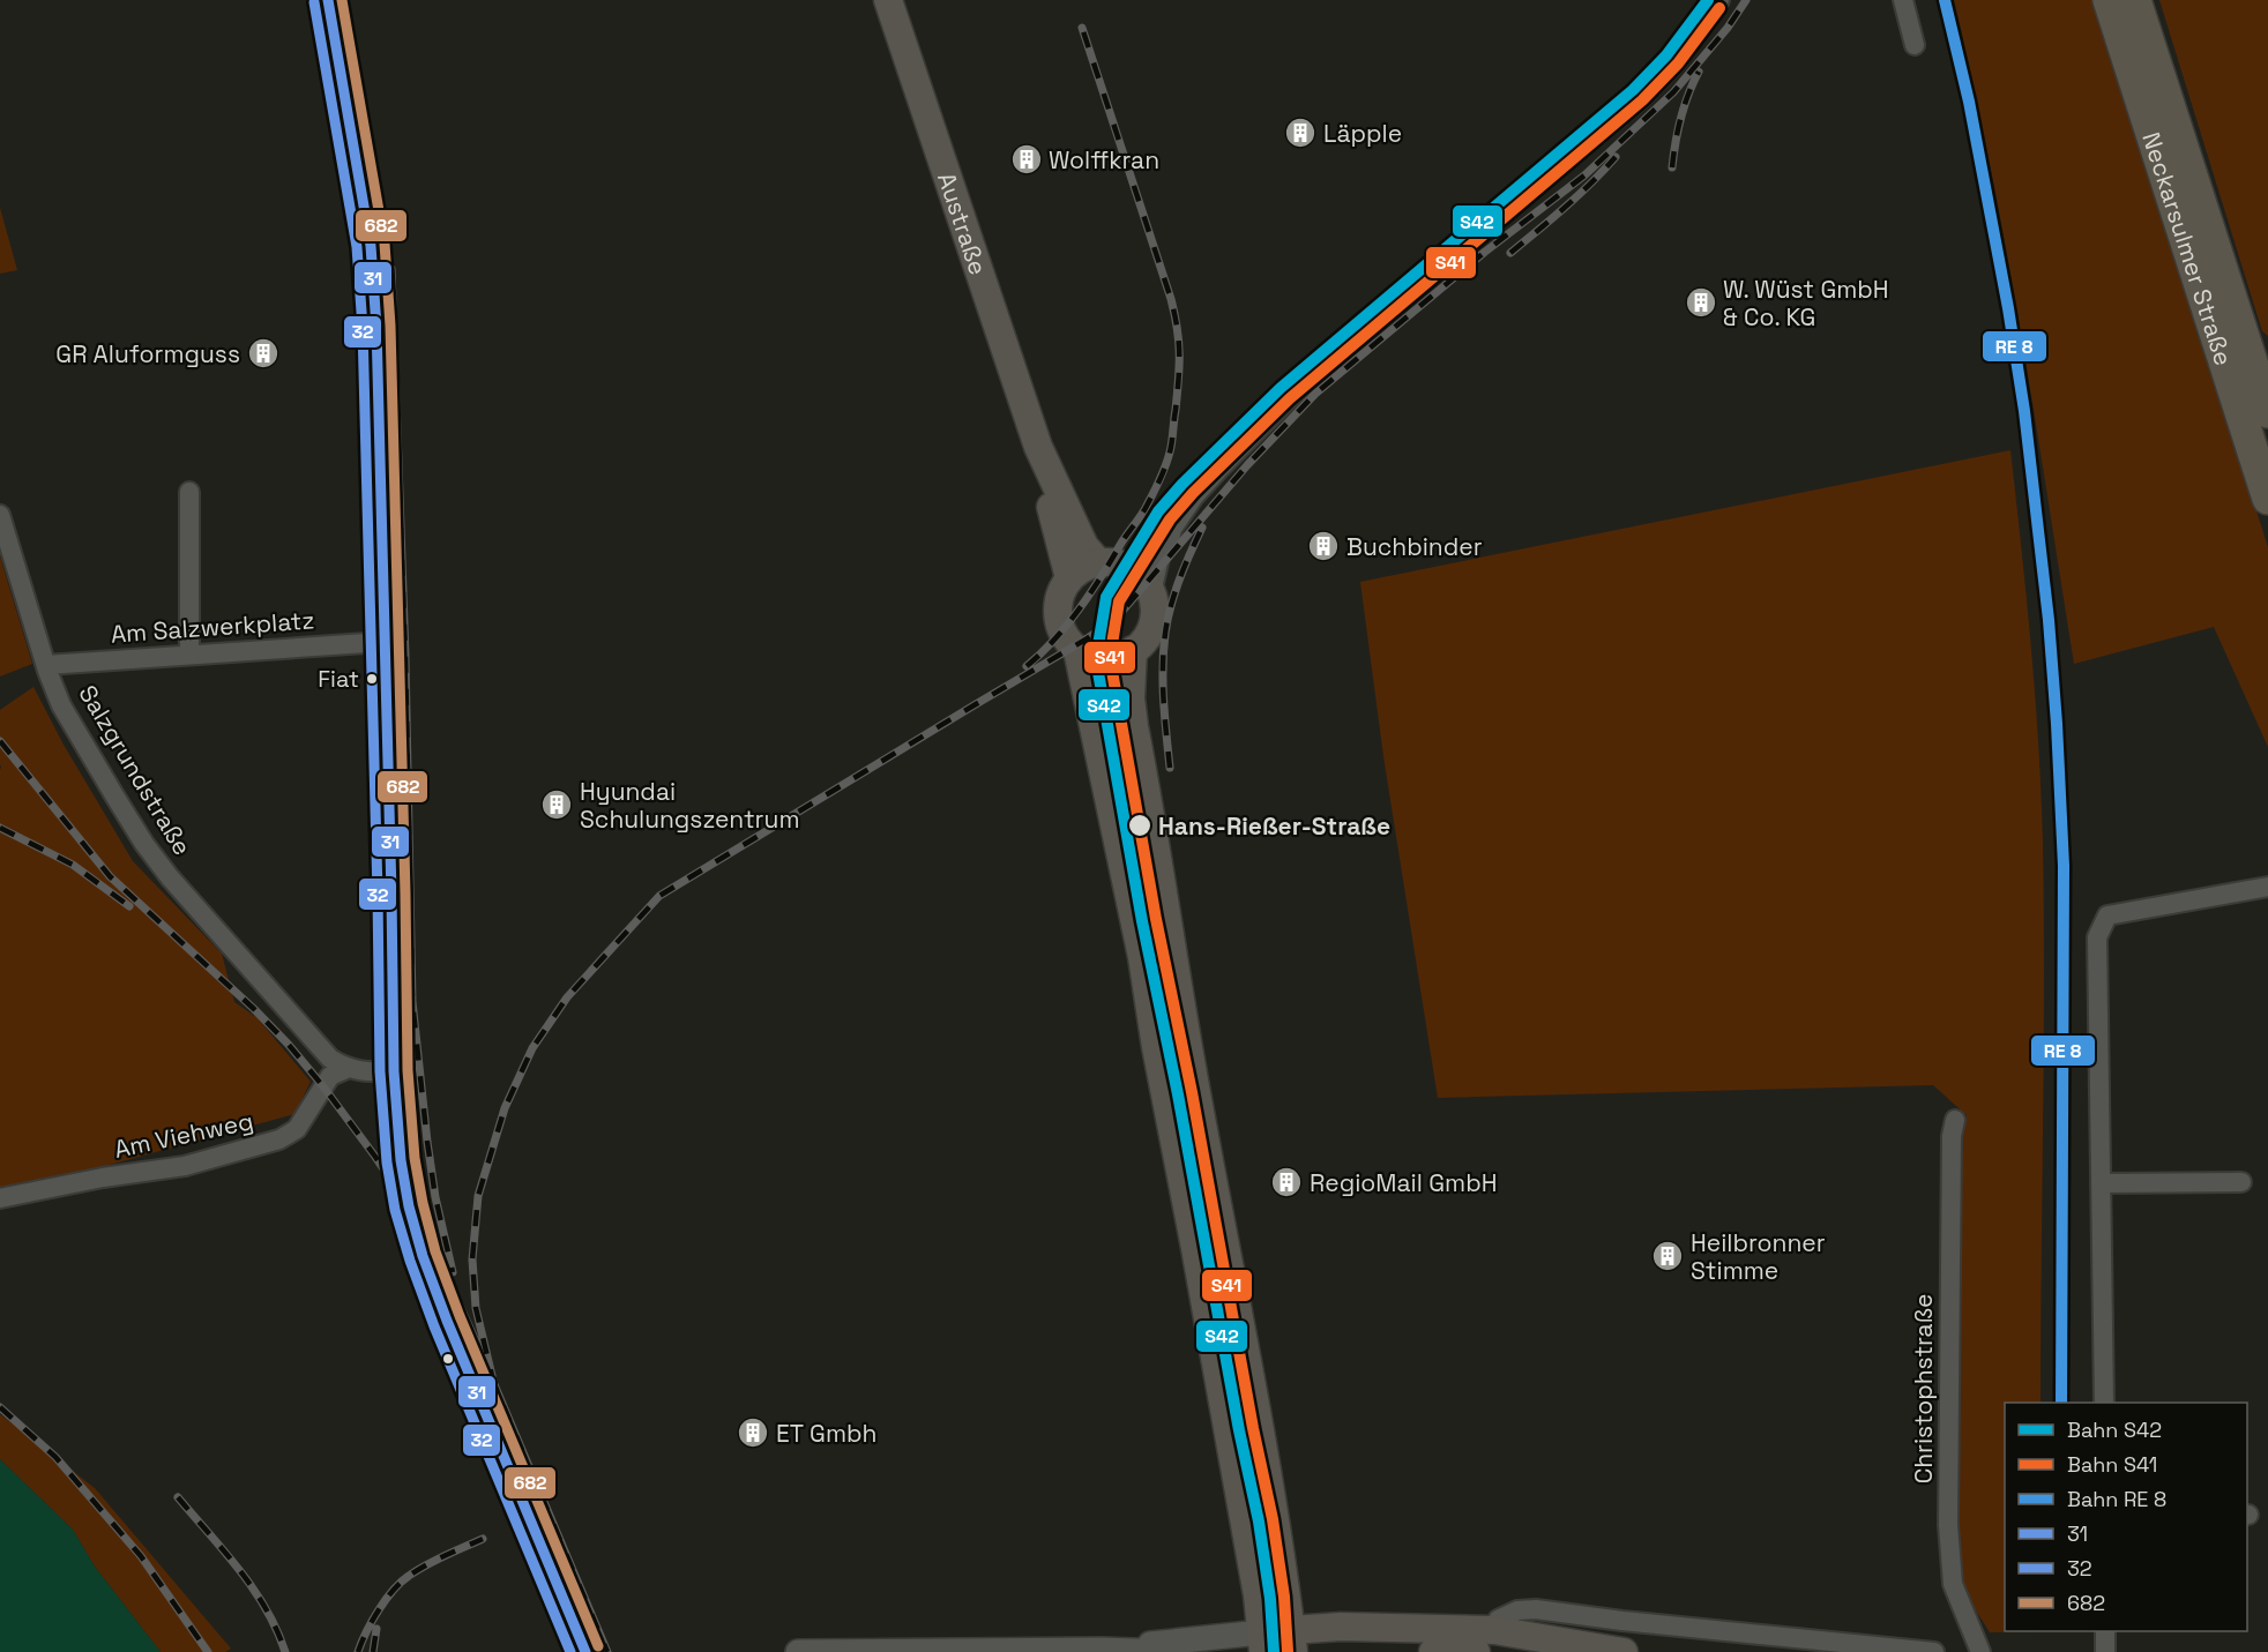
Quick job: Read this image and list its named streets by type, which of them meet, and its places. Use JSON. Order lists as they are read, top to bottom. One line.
{"streets":{"main road":["Austraße","Neckarsulmer Straße"],"street":["Am Salzwerkplatz","Salzgrundstraße","Am Viehweg","Christophstraße"]},"crossings":[["Am Salzwerkplatz","Salzgrundstraße"],["Salzgrundstraße","Am Viehweg"]],"places":{"building":["Läpple","Wolffkran","W. Wüst GmbH & Co. KG","GR Aluformguss","Buchbinder","Hyundai Schulungszentrum","RegioMail GmbH","Heilbronner Stimme","ET Gmbh"],"other":["Fiat","Hans-Rießer-Straße"]},"lines":["rail line S42","transit line 31","transit line 682","transit line 32","rail line S41"],"legend":["Bahn S42","Bahn S41","Bahn RE 8","31","32","682"]}
